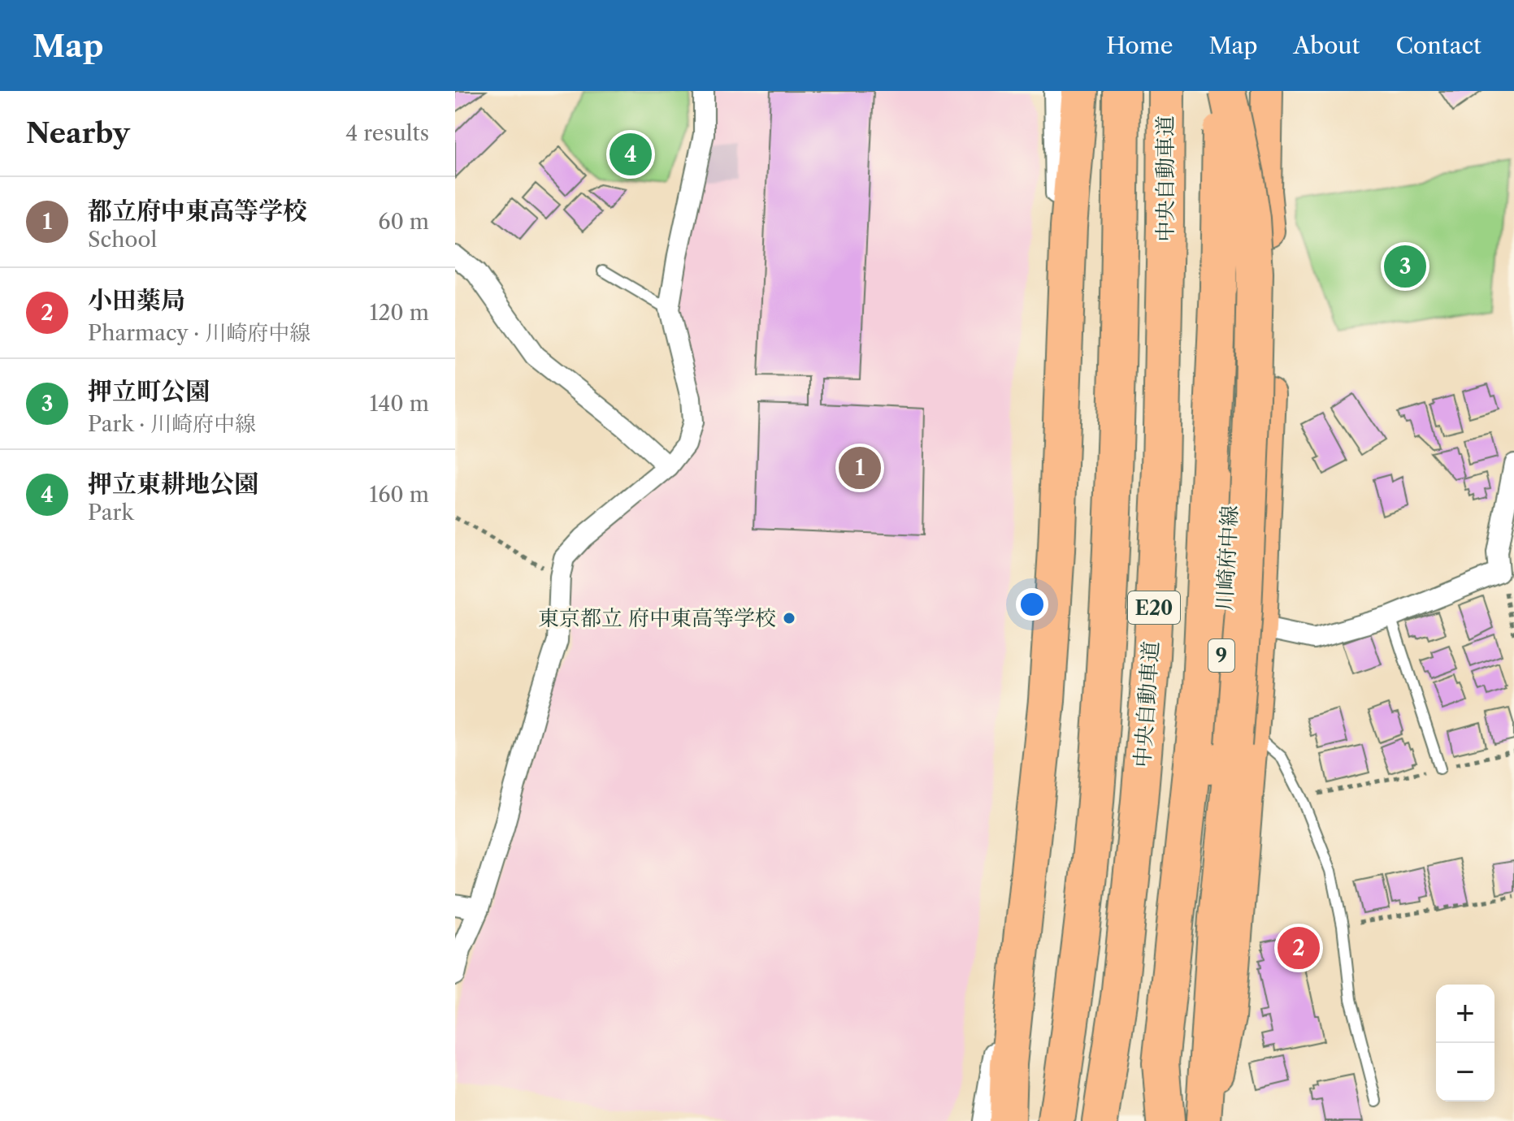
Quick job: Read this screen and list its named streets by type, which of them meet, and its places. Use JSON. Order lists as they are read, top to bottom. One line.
{"streets":{"highway":["中央自動車道","E20"],"main road":["川崎府中線","9"]},"places":["東京都立 府中東高等学校"],"page":{"header":"Map","nav":["Home","Map","About","Contact"],"heading":["Nearby","4 results"],"pins":["4","3","1","2"],"list":[{"mark":"1","name":"都立府中東高等学校","note":"School","value":"60 m"},{"mark":"2","name":"小田薬局","note":"Pharmacy · 川崎府中線","value":"120 m"},{"mark":"3","name":"押立町公園","note":"Park · 川崎府中線","value":"140 m"},{"mark":"4","name":"押立東耕地公園","note":"Park","value":"160 m"}],"map_buttons":["+","−"]}}
